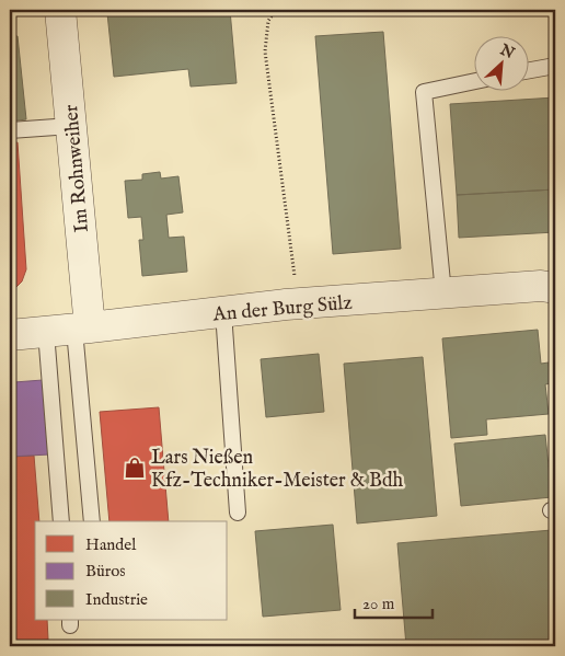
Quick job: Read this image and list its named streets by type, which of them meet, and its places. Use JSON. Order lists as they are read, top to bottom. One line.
{"streets":{"street":["Im Rohnweiher","An der Burg Sülz"]},"crossings":[["Im Rohnweiher","An der Burg Sülz"]],"places":{"shop":["Lars Nießen Kfz-Techniker-Meister & Bdh"]},"legend":["Handel","Büros","Industrie"],"scale_bar":"20 m","north":"top right"}
